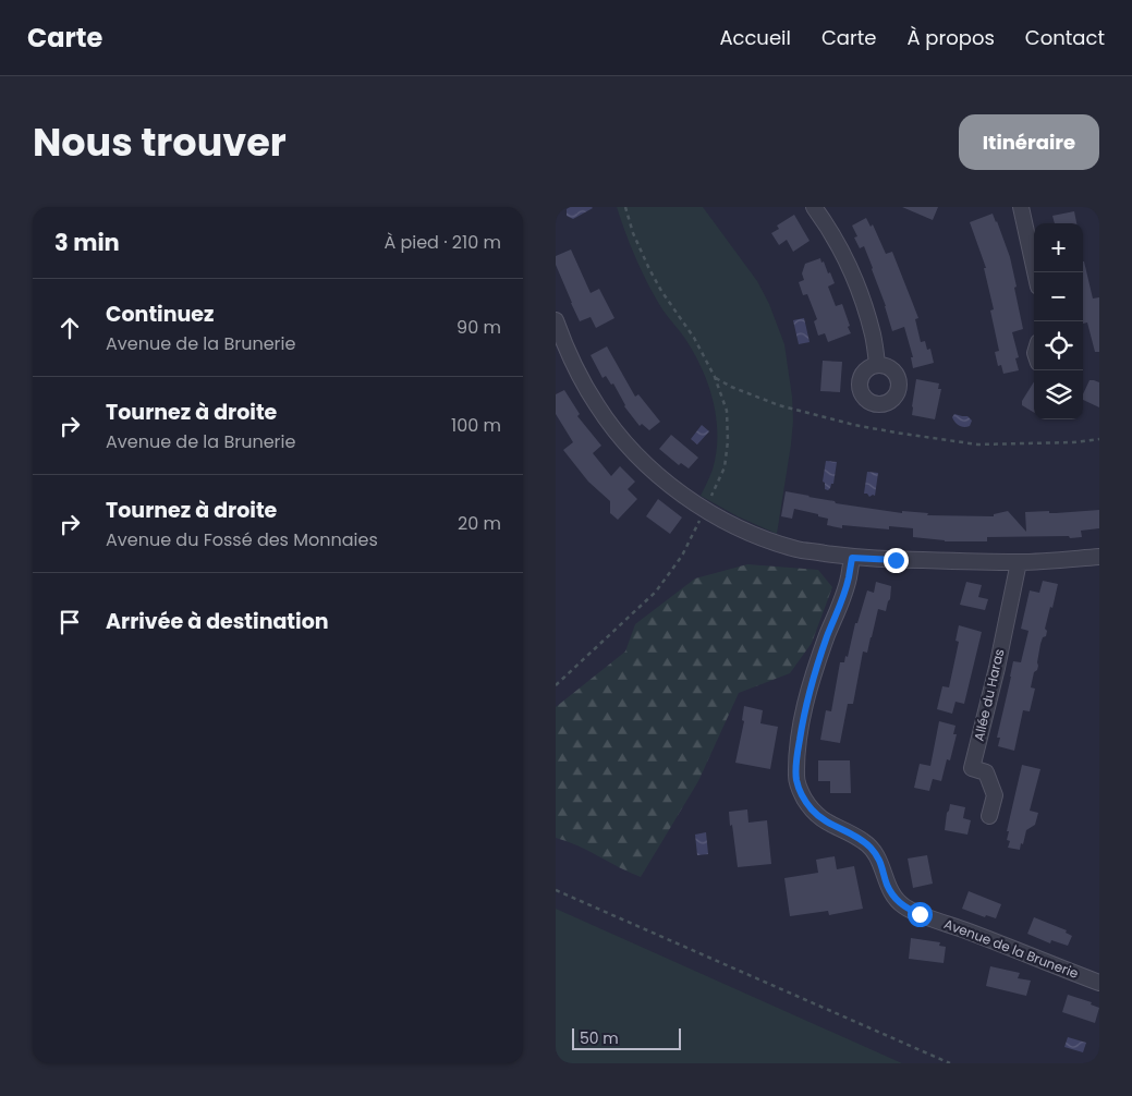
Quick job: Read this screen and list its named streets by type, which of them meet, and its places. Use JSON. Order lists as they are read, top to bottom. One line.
{"streets":{"street":["Allée du Haras","Avenue de la Brunerie"]},"scale_bar":"50 m","page":{"header":"Carte","nav":["Accueil","Carte","À propos","Contact"],"title":"Nous trouver","buttons":"Itinéraire","heading":["3 min","À pied · 210 m"],"map_buttons":["+","−"],"list":[["Continuez","Avenue de la Brunerie","90 m"],["Tournez à droite","Avenue de la Brunerie","100 m"],["Tournez à droite","Avenue du Fossé des Monnaies","20 m"],"Arrivée à destination"],"scale":"50 m"}}
